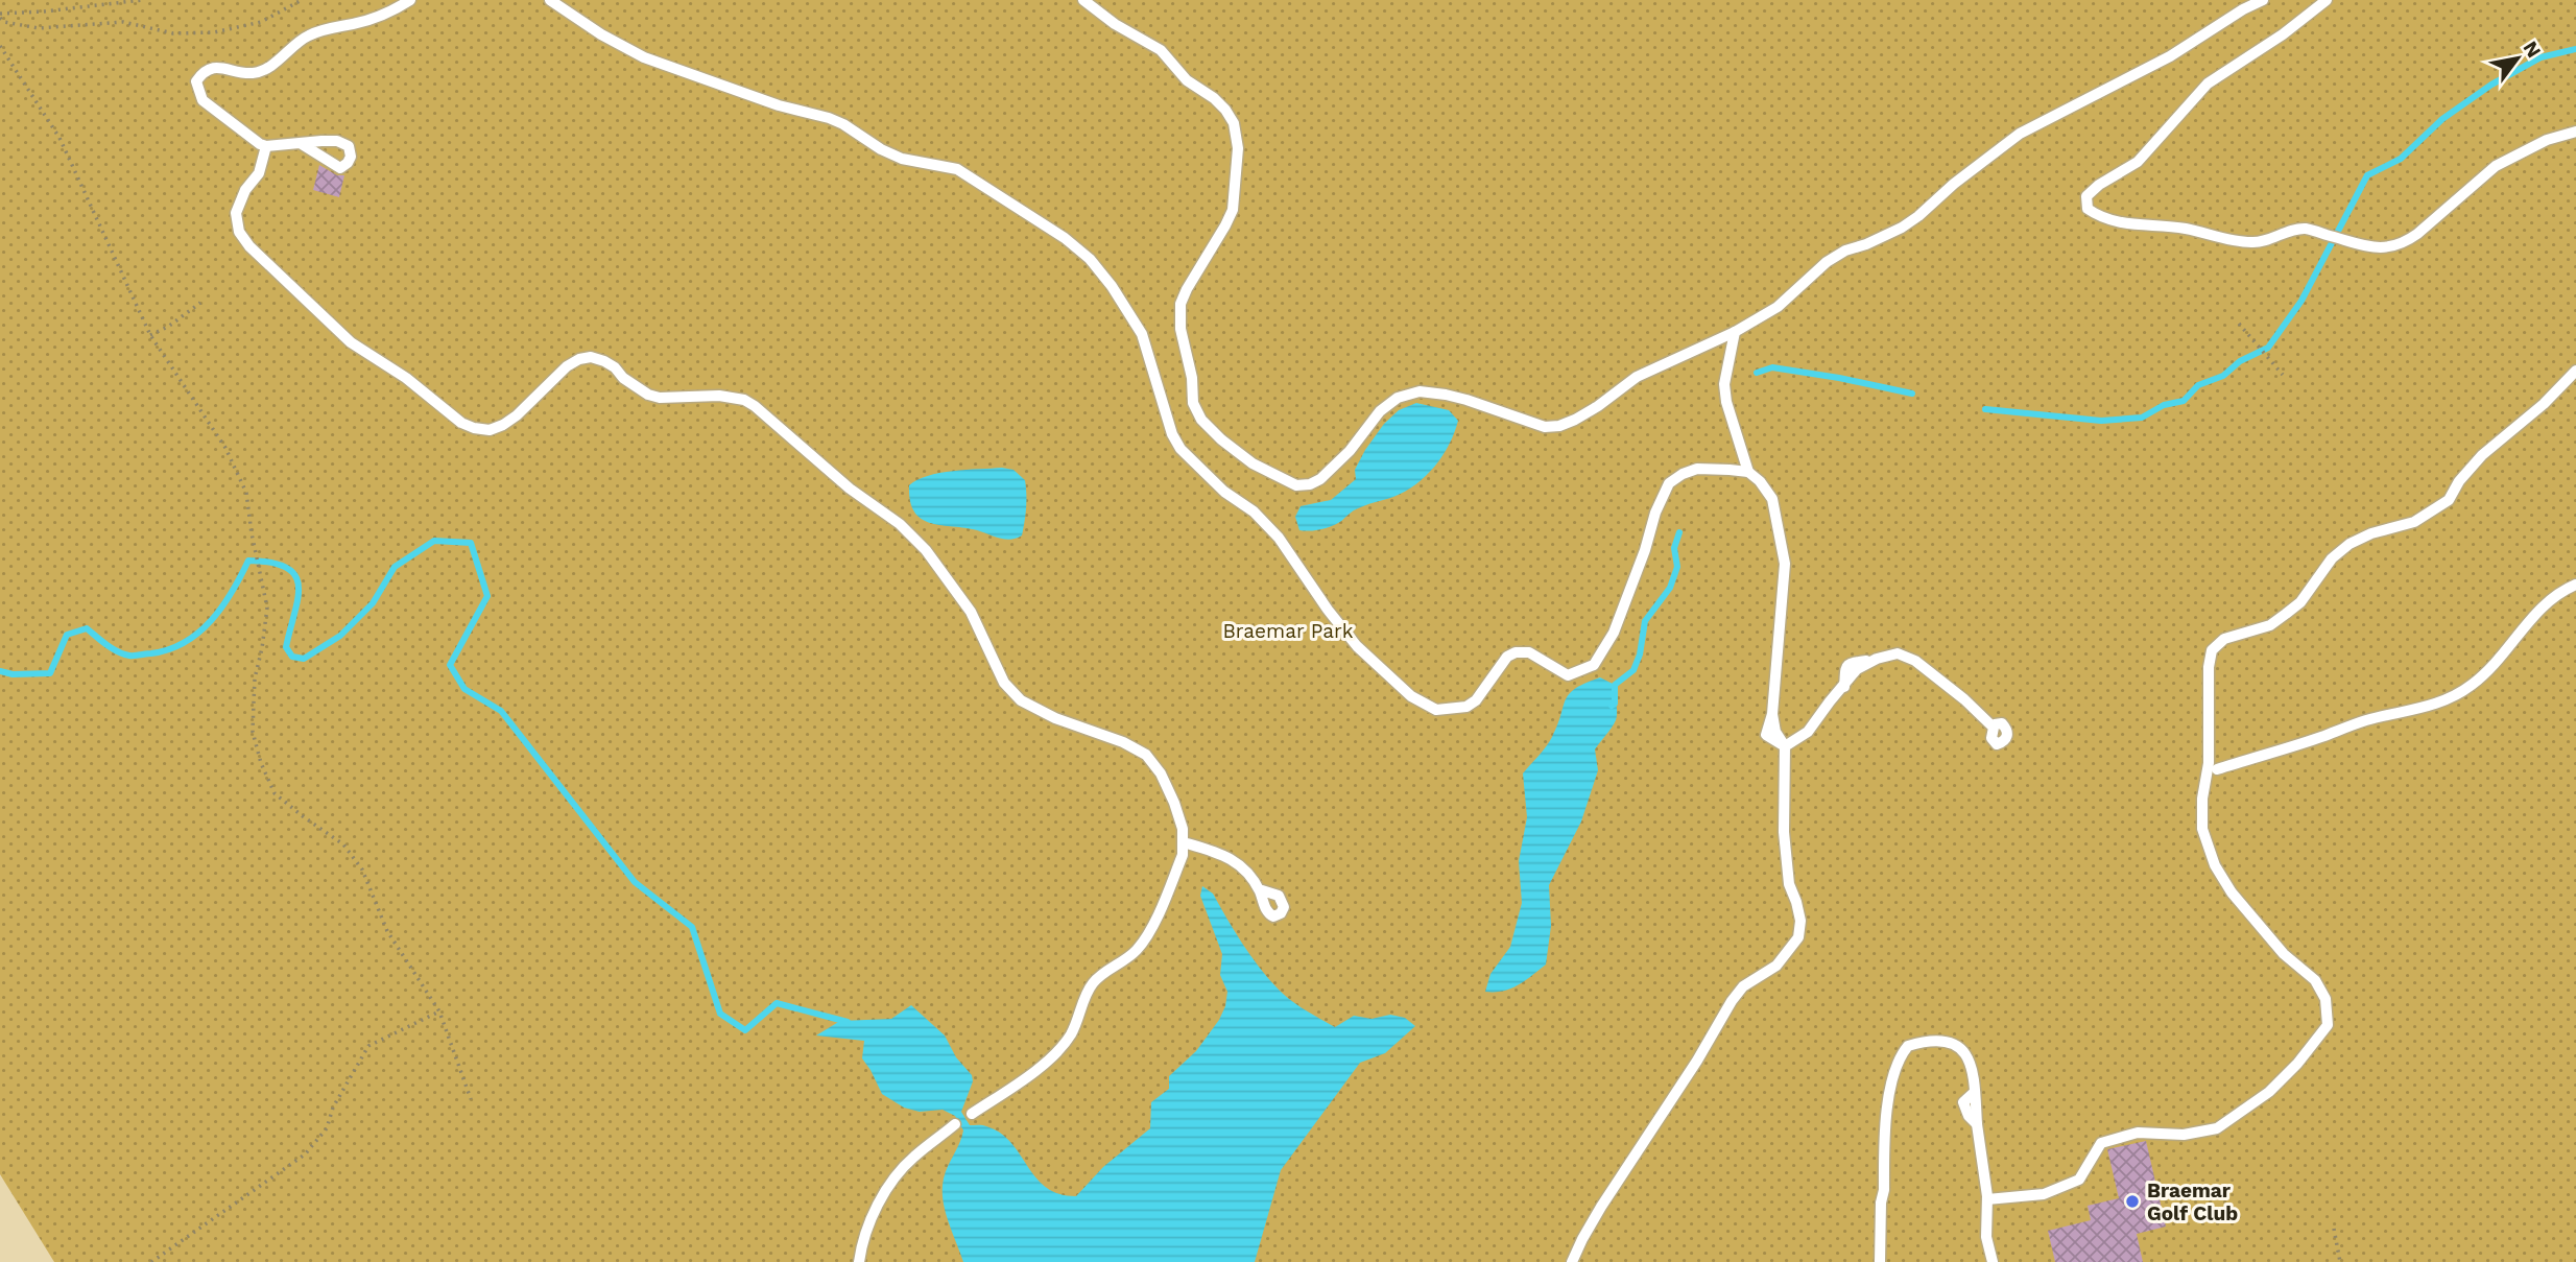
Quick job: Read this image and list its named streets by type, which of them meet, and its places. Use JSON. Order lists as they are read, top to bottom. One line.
{"parks":["Braemar Park"],"places":["Braemar Golf Club"],"north":"top right"}
